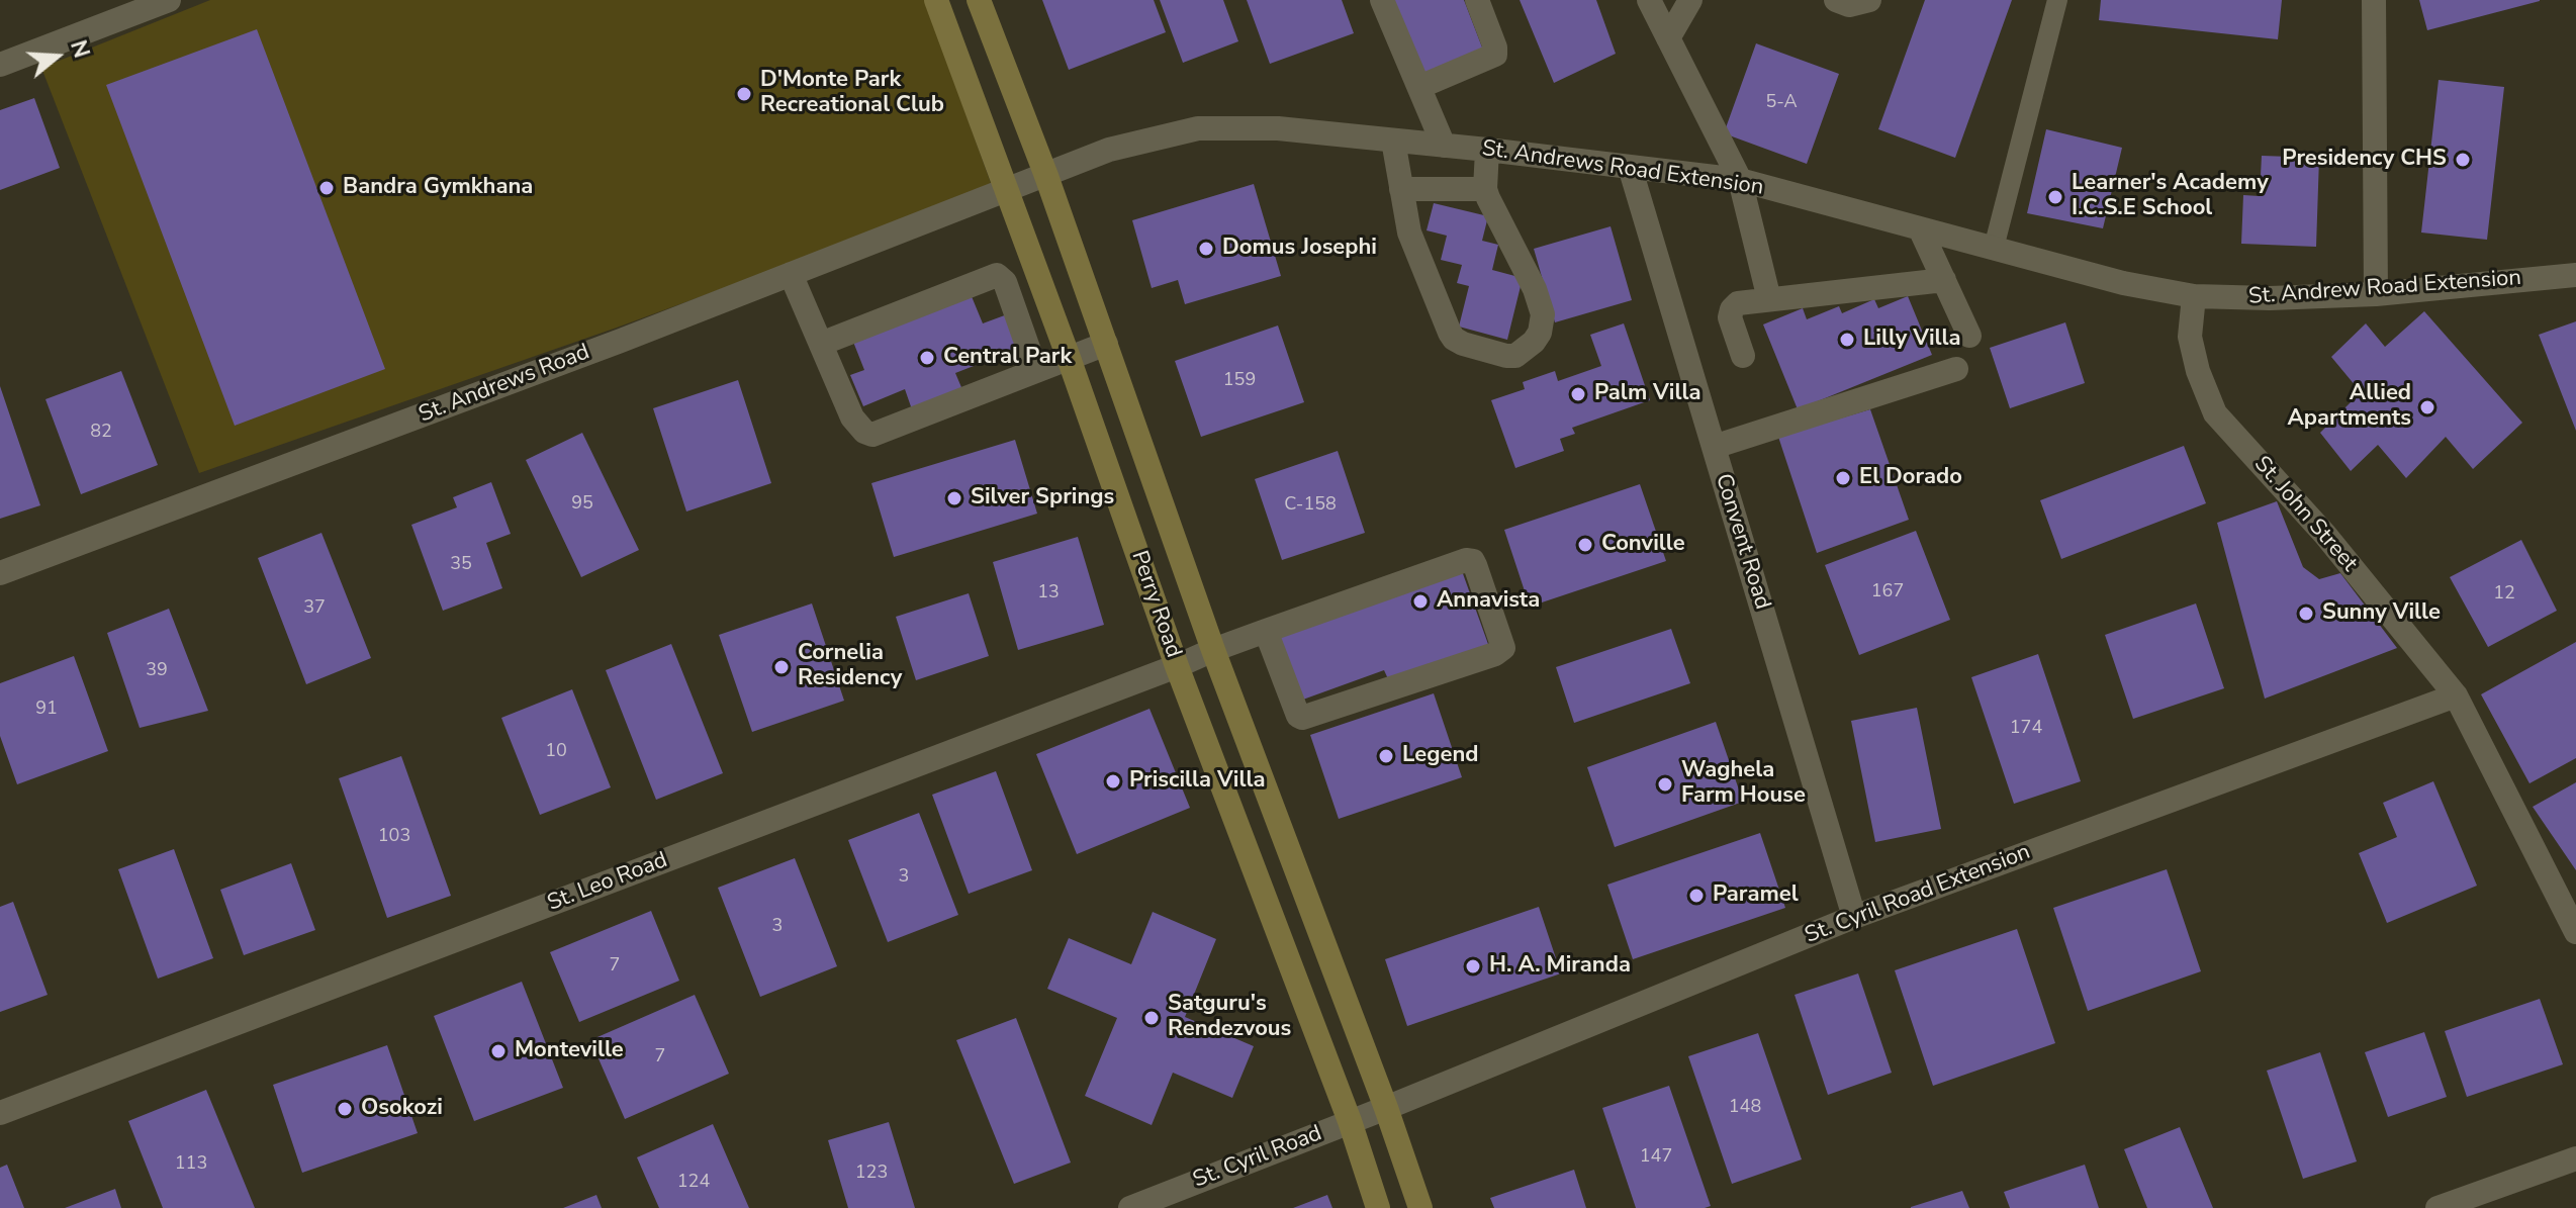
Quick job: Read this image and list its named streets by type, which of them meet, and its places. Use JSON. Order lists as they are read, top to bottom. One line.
{"streets":{"main road":["Perry Road"],"street":["St. Andrews Road Extension","St. Andrew Road Extension","St. Andrews Road","St. John Street","Convent Road","St. Leo Road","St. Cyril Road Extension","St. Cyril Road"]},"crossings":[["St. Andrews Road Extension","St. Andrew Road Extension"],["St. Andrews Road Extension","St. Andrews Road"],["St. Andrews Road Extension","St. John Street"],["St. Andrews Road Extension","Convent Road"],["St. Andrews Road Extension","Perry Road"],["St. Andrew Road Extension","St. John Street"],["St. Andrews Road","Perry Road"],["St. John Street","St. Cyril Road Extension"],["Convent Road","St. Cyril Road Extension"],["Perry Road","St. Leo Road"],["Perry Road","St. Cyril Road Extension"],["Perry Road","St. Cyril Road"],["St. Cyril Road Extension","St. Cyril Road"]],"places":["D'Monte Park Recreational Club","Presidency CHS","Bandra Gymkhana","Learner's Academy I.C.S.E School","Domus Josephi","Lilly Villa","Central Park","Palm Villa","Allied Apartments","El Dorado","Silver Springs","Conville","Annavista","Sunny Ville","Cornelia Residency","Legend","Priscilla Villa","Waghela Farm House","Paramel","H. A. Miranda","Satguru's Rendezvous","Monteville","Osokozi"],"house_numbers":["5-A","159","82","95","C-158","35","167","13","12","37","39","91","174","10","103","3","3","7","7","148","147","113","123","124"],"north":"right"}
